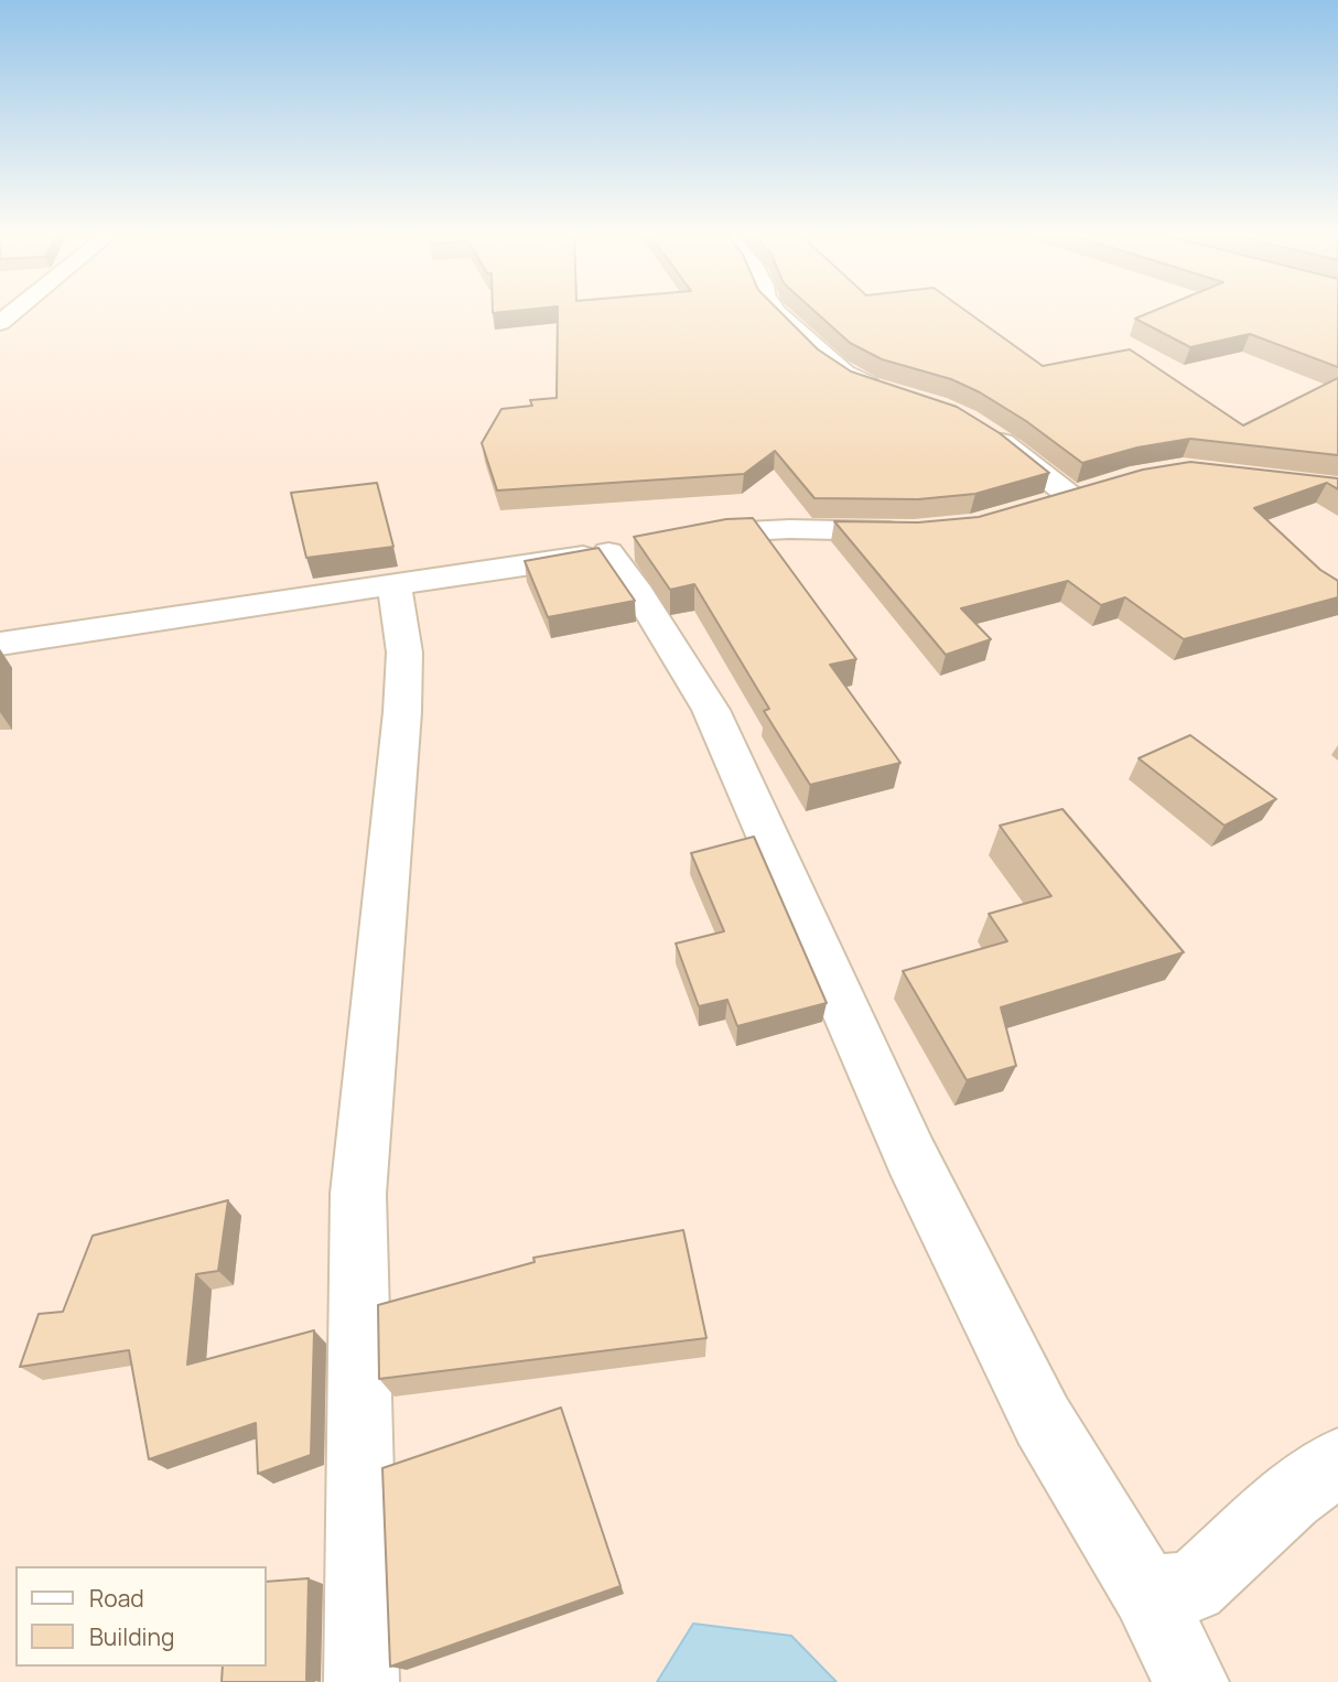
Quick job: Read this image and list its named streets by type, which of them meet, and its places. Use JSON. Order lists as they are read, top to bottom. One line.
{"legend":["Road","Building"]}
